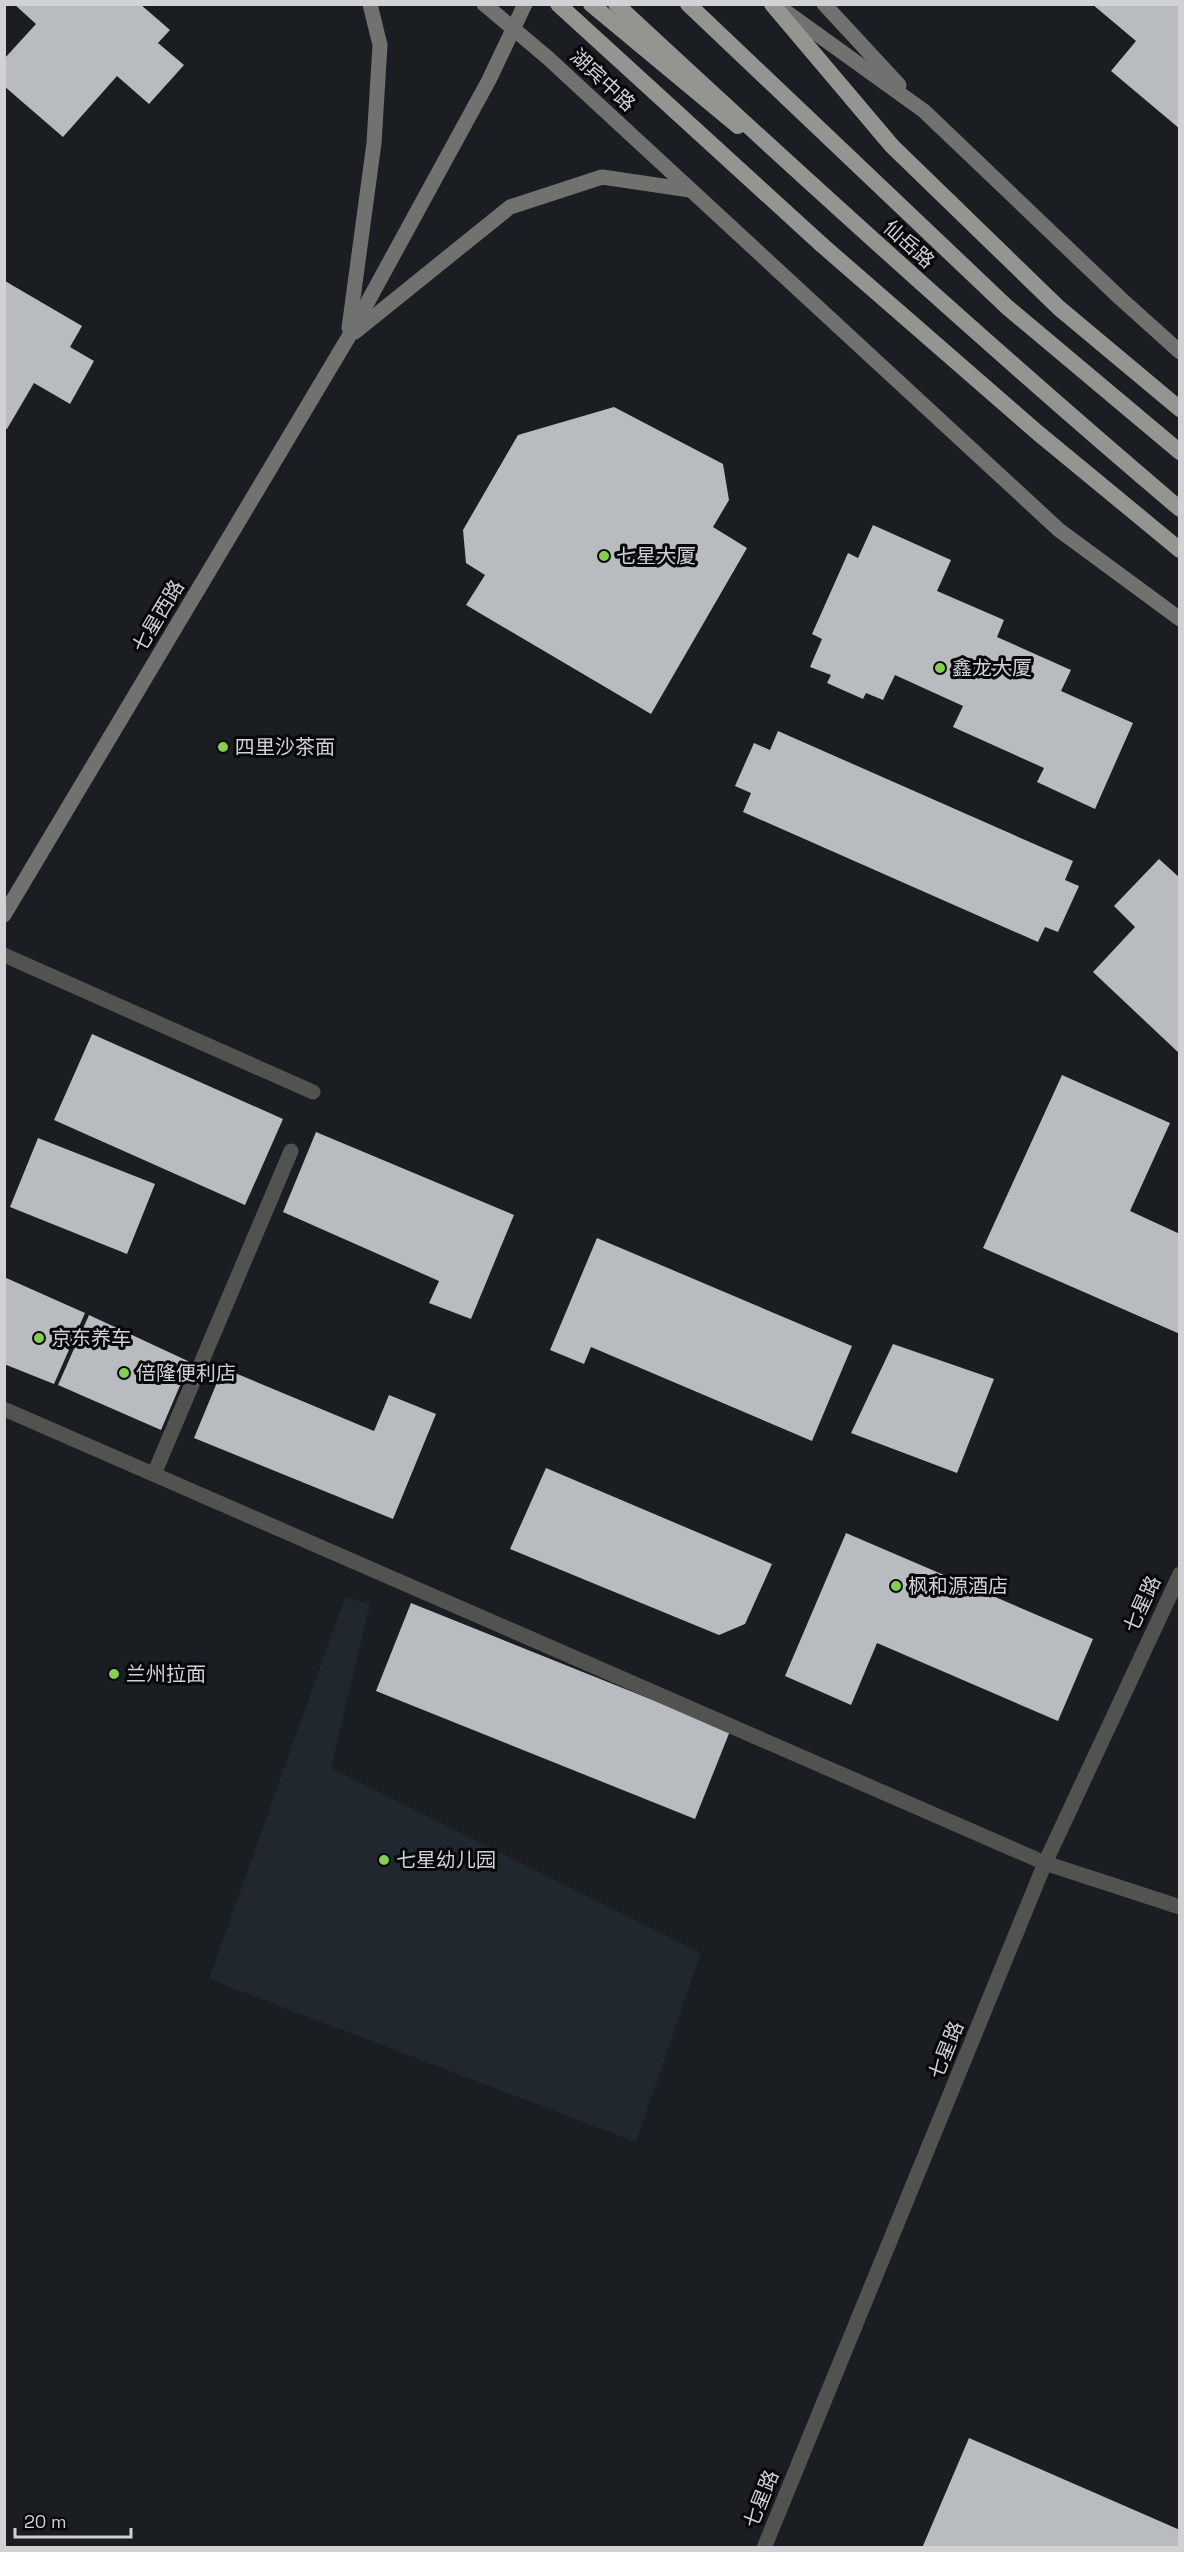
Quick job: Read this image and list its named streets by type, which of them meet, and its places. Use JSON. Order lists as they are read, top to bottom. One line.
{"streets":{"highway":["仙岳路"],"main road":["湖宾中路","七星西路"],"street":["七星路"]},"crossings":[["湖宾中路","七星西路"]],"places":["七星大厦","鑫龙大厦","四里沙茶面","京东养车","倍隆便利店","枫和源酒店","兰州拉面","七星幼儿园"],"scale_bar":"20 m"}
